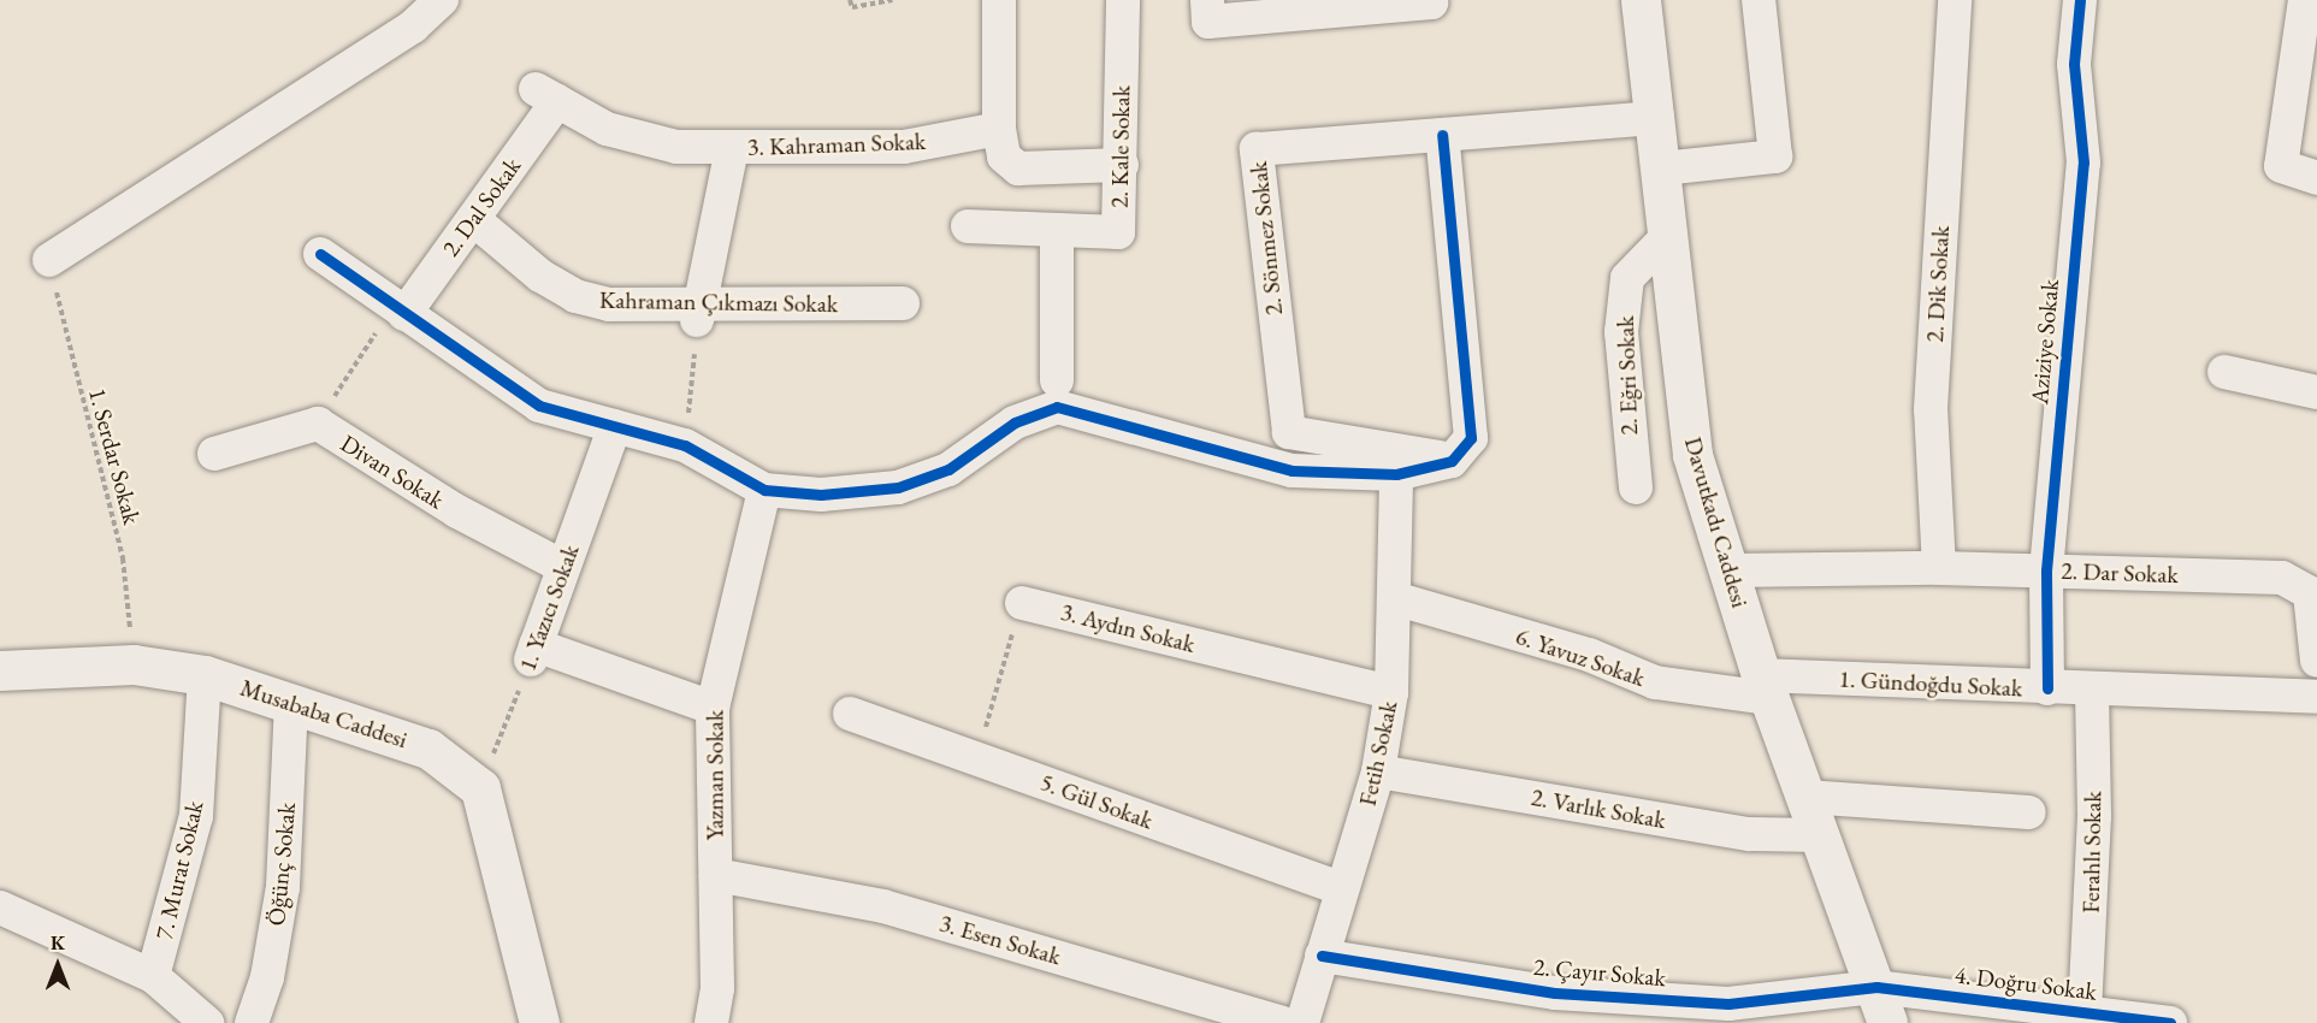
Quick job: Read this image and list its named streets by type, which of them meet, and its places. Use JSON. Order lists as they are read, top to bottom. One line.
{"streets":{"main road":["Davutkadı Caddesi","Musababa Caddesi"],"street":["3. Kahraman Sokak","2. Kale Sokak","2. Dal Sokak","2. Sönmez Sokak","2. Dik Sokak","Kahraman Çıkmazı Sokak","Aziziye Sokak","2. Eğri Sokak","Divan Sokak","2. Dar Sokak","1. Yazıcı Sokak","3. Aydın Sokak","6. Yavuz Sokak","1. Gündoğdu Sokak","Fetih Sokak","Yazman Sokak","5. Gül Sokak","2. Varlık Sokak","Ferahlı Sokak","Öğünç Sokak","7. Murat Sokak","3. Esen Sokak","2. Çayır Sokak","4. Doğru Sokak"],"path":["1. Serdar Sokak"]},"crossings":[["3. Kahraman Sokak","2. Dal Sokak"],["2. Dal Sokak","Kahraman Çıkmazı Sokak"],["2. Sönmez Sokak","Davutkadı Caddesi"],["2. Dik Sokak","2. Dar Sokak"],["Aziziye Sokak","2. Dar Sokak"],["Aziziye Sokak","1. Gündoğdu Sokak"],["2. Eğri Sokak","Davutkadı Caddesi"],["1. Serdar Sokak","Musababa Caddesi"],["Divan Sokak","1. Yazıcı Sokak"],["Davutkadı Caddesi","2. Dar Sokak"],["Davutkadı Caddesi","6. Yavuz Sokak"],["Davutkadı Caddesi","1. Gündoğdu Sokak"],["Davutkadı Caddesi","2. Varlık Sokak"],["Davutkadı Caddesi","2. Çayır Sokak"],["Davutkadı Caddesi","4. Doğru Sokak"],["1. Yazıcı Sokak","Musababa Caddesi"],["3. Aydın Sokak","Fetih Sokak"],["6. Yavuz Sokak","1. Gündoğdu Sokak"],["6. Yavuz Sokak","Fetih Sokak"],["1. Gündoğdu Sokak","Ferahlı Sokak"],["Musababa Caddesi","Öğünç Sokak"],["Musababa Caddesi","7. Murat Sokak"],["Fetih Sokak","5. Gül Sokak"],["Fetih Sokak","2. Varlık Sokak"],["Fetih Sokak","2. Çayır Sokak"],["Yazman Sokak","3. Esen Sokak"],["Ferahlı Sokak","4. Doğru Sokak"],["2. Çayır Sokak","4. Doğru Sokak"]],"north":"top"}
